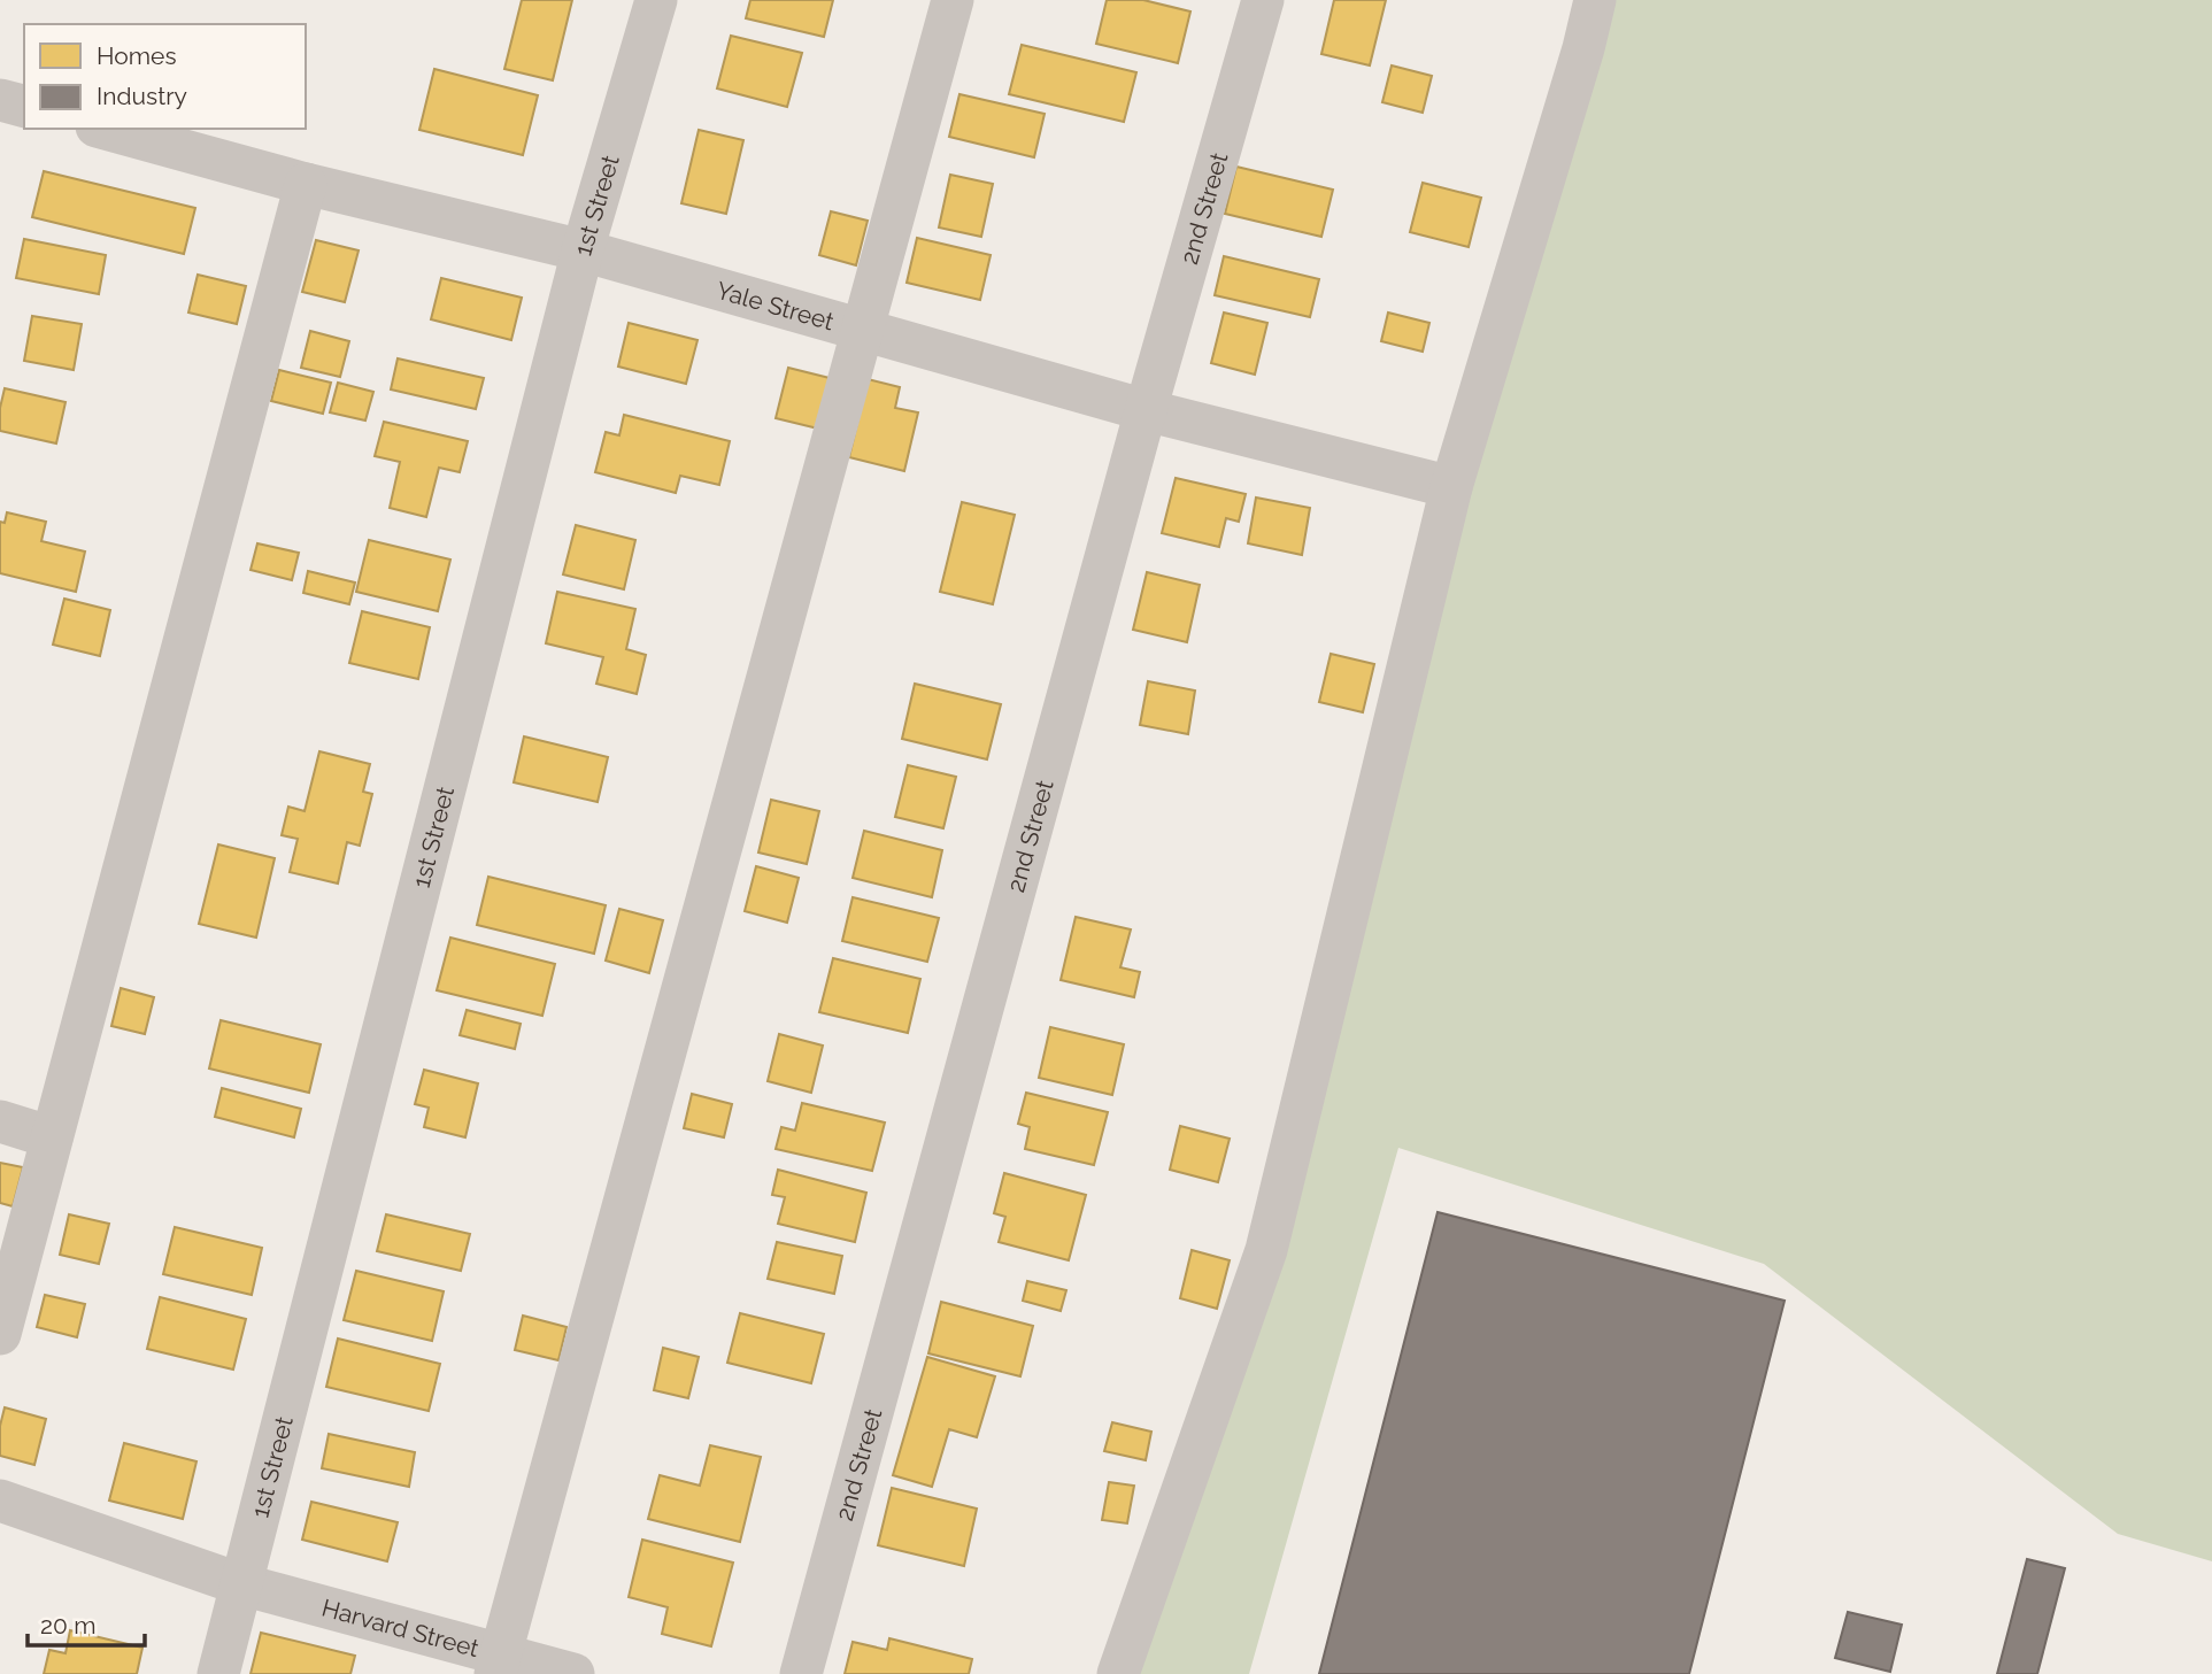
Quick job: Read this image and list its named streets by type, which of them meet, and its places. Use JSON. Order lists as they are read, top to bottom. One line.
{"streets":{"street":["1st Street","2nd Street","Yale Street","Harvard Street"]},"crossings":[["1st Street","Yale Street"],["1st Street","Harvard Street"],["2nd Street","Yale Street"]],"legend":["Homes","Industry"],"scale_bar":"20 m"}
